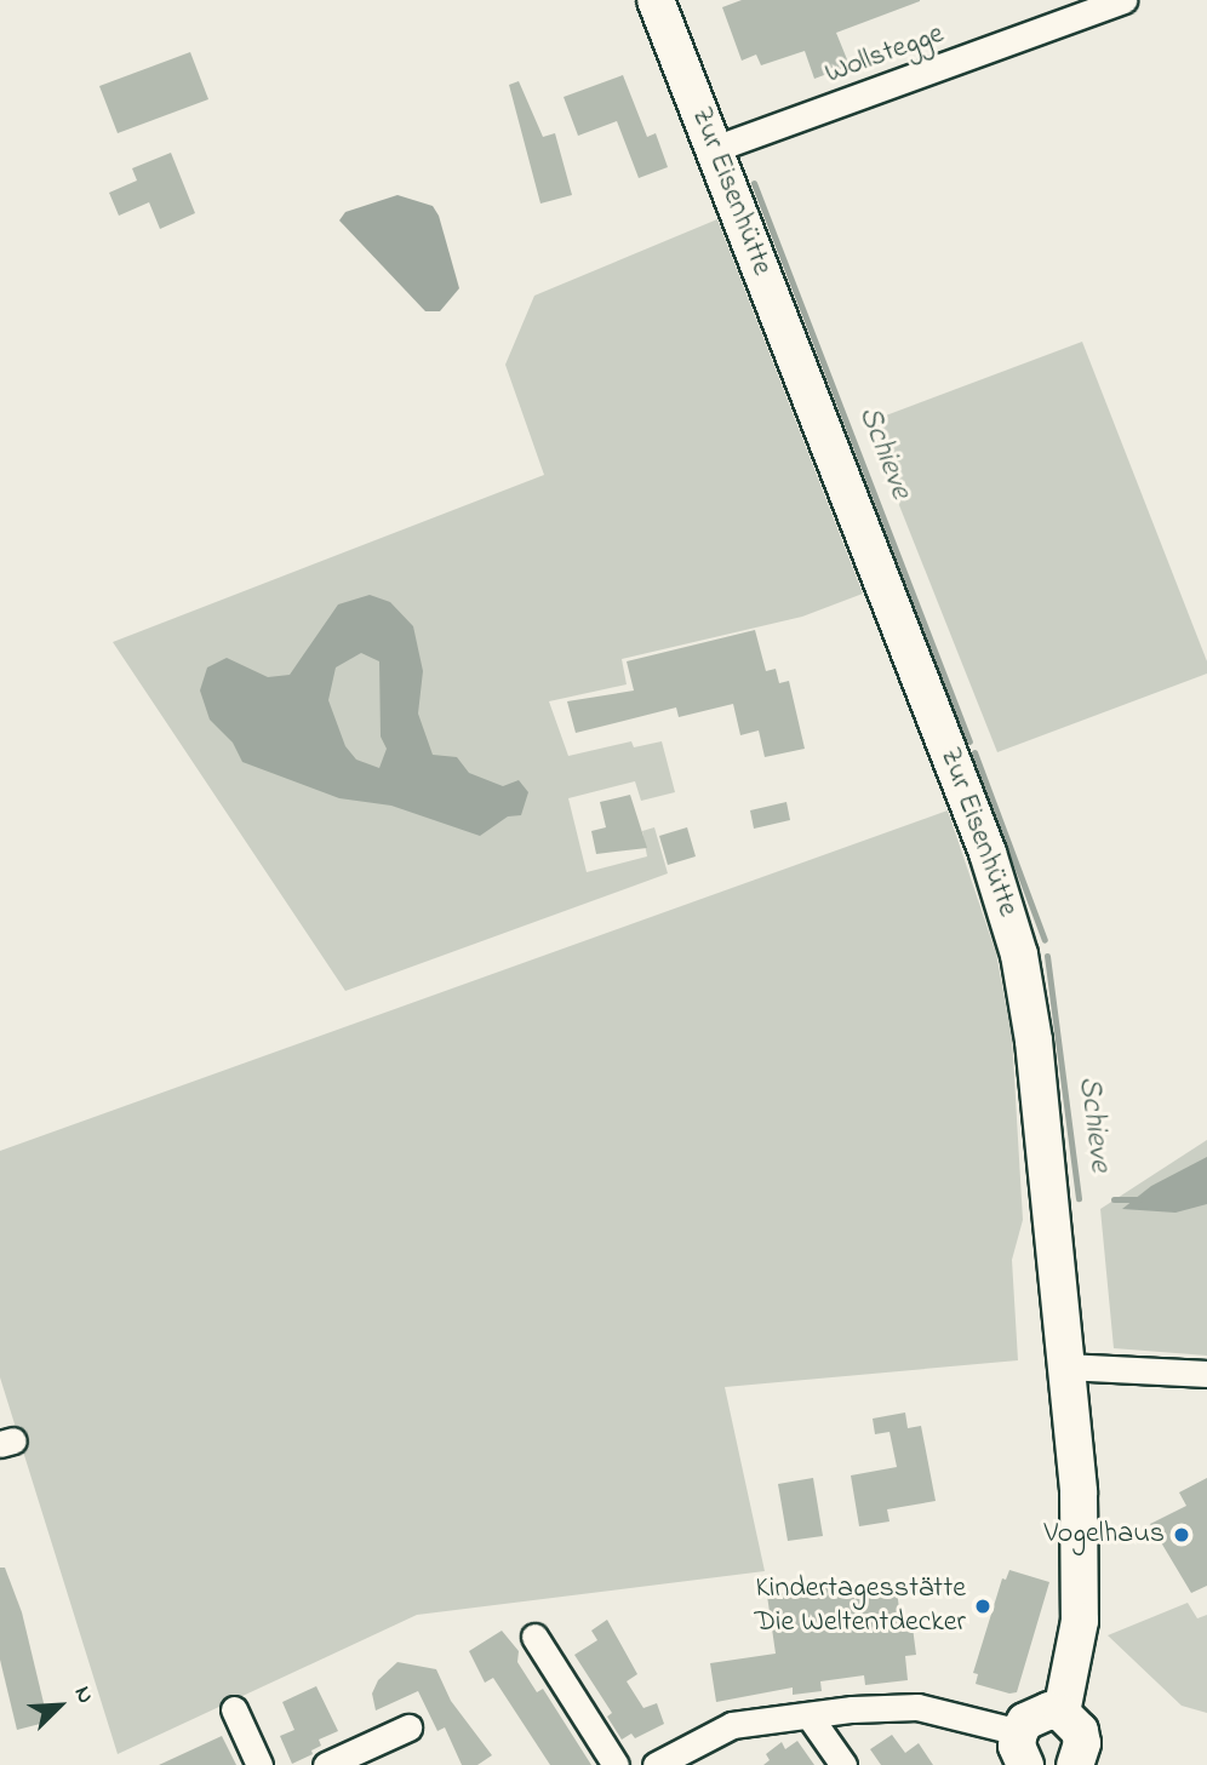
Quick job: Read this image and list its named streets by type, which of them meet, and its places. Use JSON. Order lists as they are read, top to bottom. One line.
{"streets":{"street":["Wollstegge","Zur Eisenhütte"]},"crossings":[["Wollstegge","Zur Eisenhütte"]],"water":["Schieve"],"places":["Vogelhaus","Kindertagesstätte Die Weltentdecker"],"north":"top right"}
